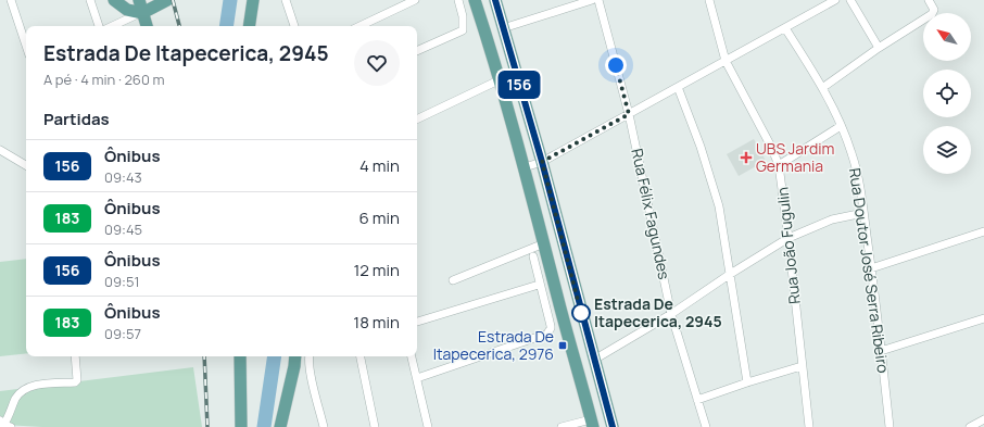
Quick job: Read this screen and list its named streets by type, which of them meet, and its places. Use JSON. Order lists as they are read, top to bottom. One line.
{"streets":{"street":["Rua Félix Fagundes","Rua João Fugulin","Rua Doutor José Serra Ribeiro"]},"places":{"health":["UBS Jardim Germania"],"other":["Estrada De Itapecerica, 2945"],"transit":["Estrada De Itapecerica, 2976"]},"lines":["bus line 156"],"north":"top left","page":{"on_map":"156","heading":[["Estrada De Itapecerica, 2945","A pé · 4 min · 260 m"],"Partidas"],"list":[{"mark":"156","name":"Ônibus","note":"09:43","value":"4 min"},{"mark":"183","name":"Ônibus","note":"09:45","value":"6 min"},{"mark":"156","name":"Ônibus","note":"09:51","value":"12 min"},{"mark":"183","name":"Ônibus","note":"09:57","value":"18 min"}]}}
